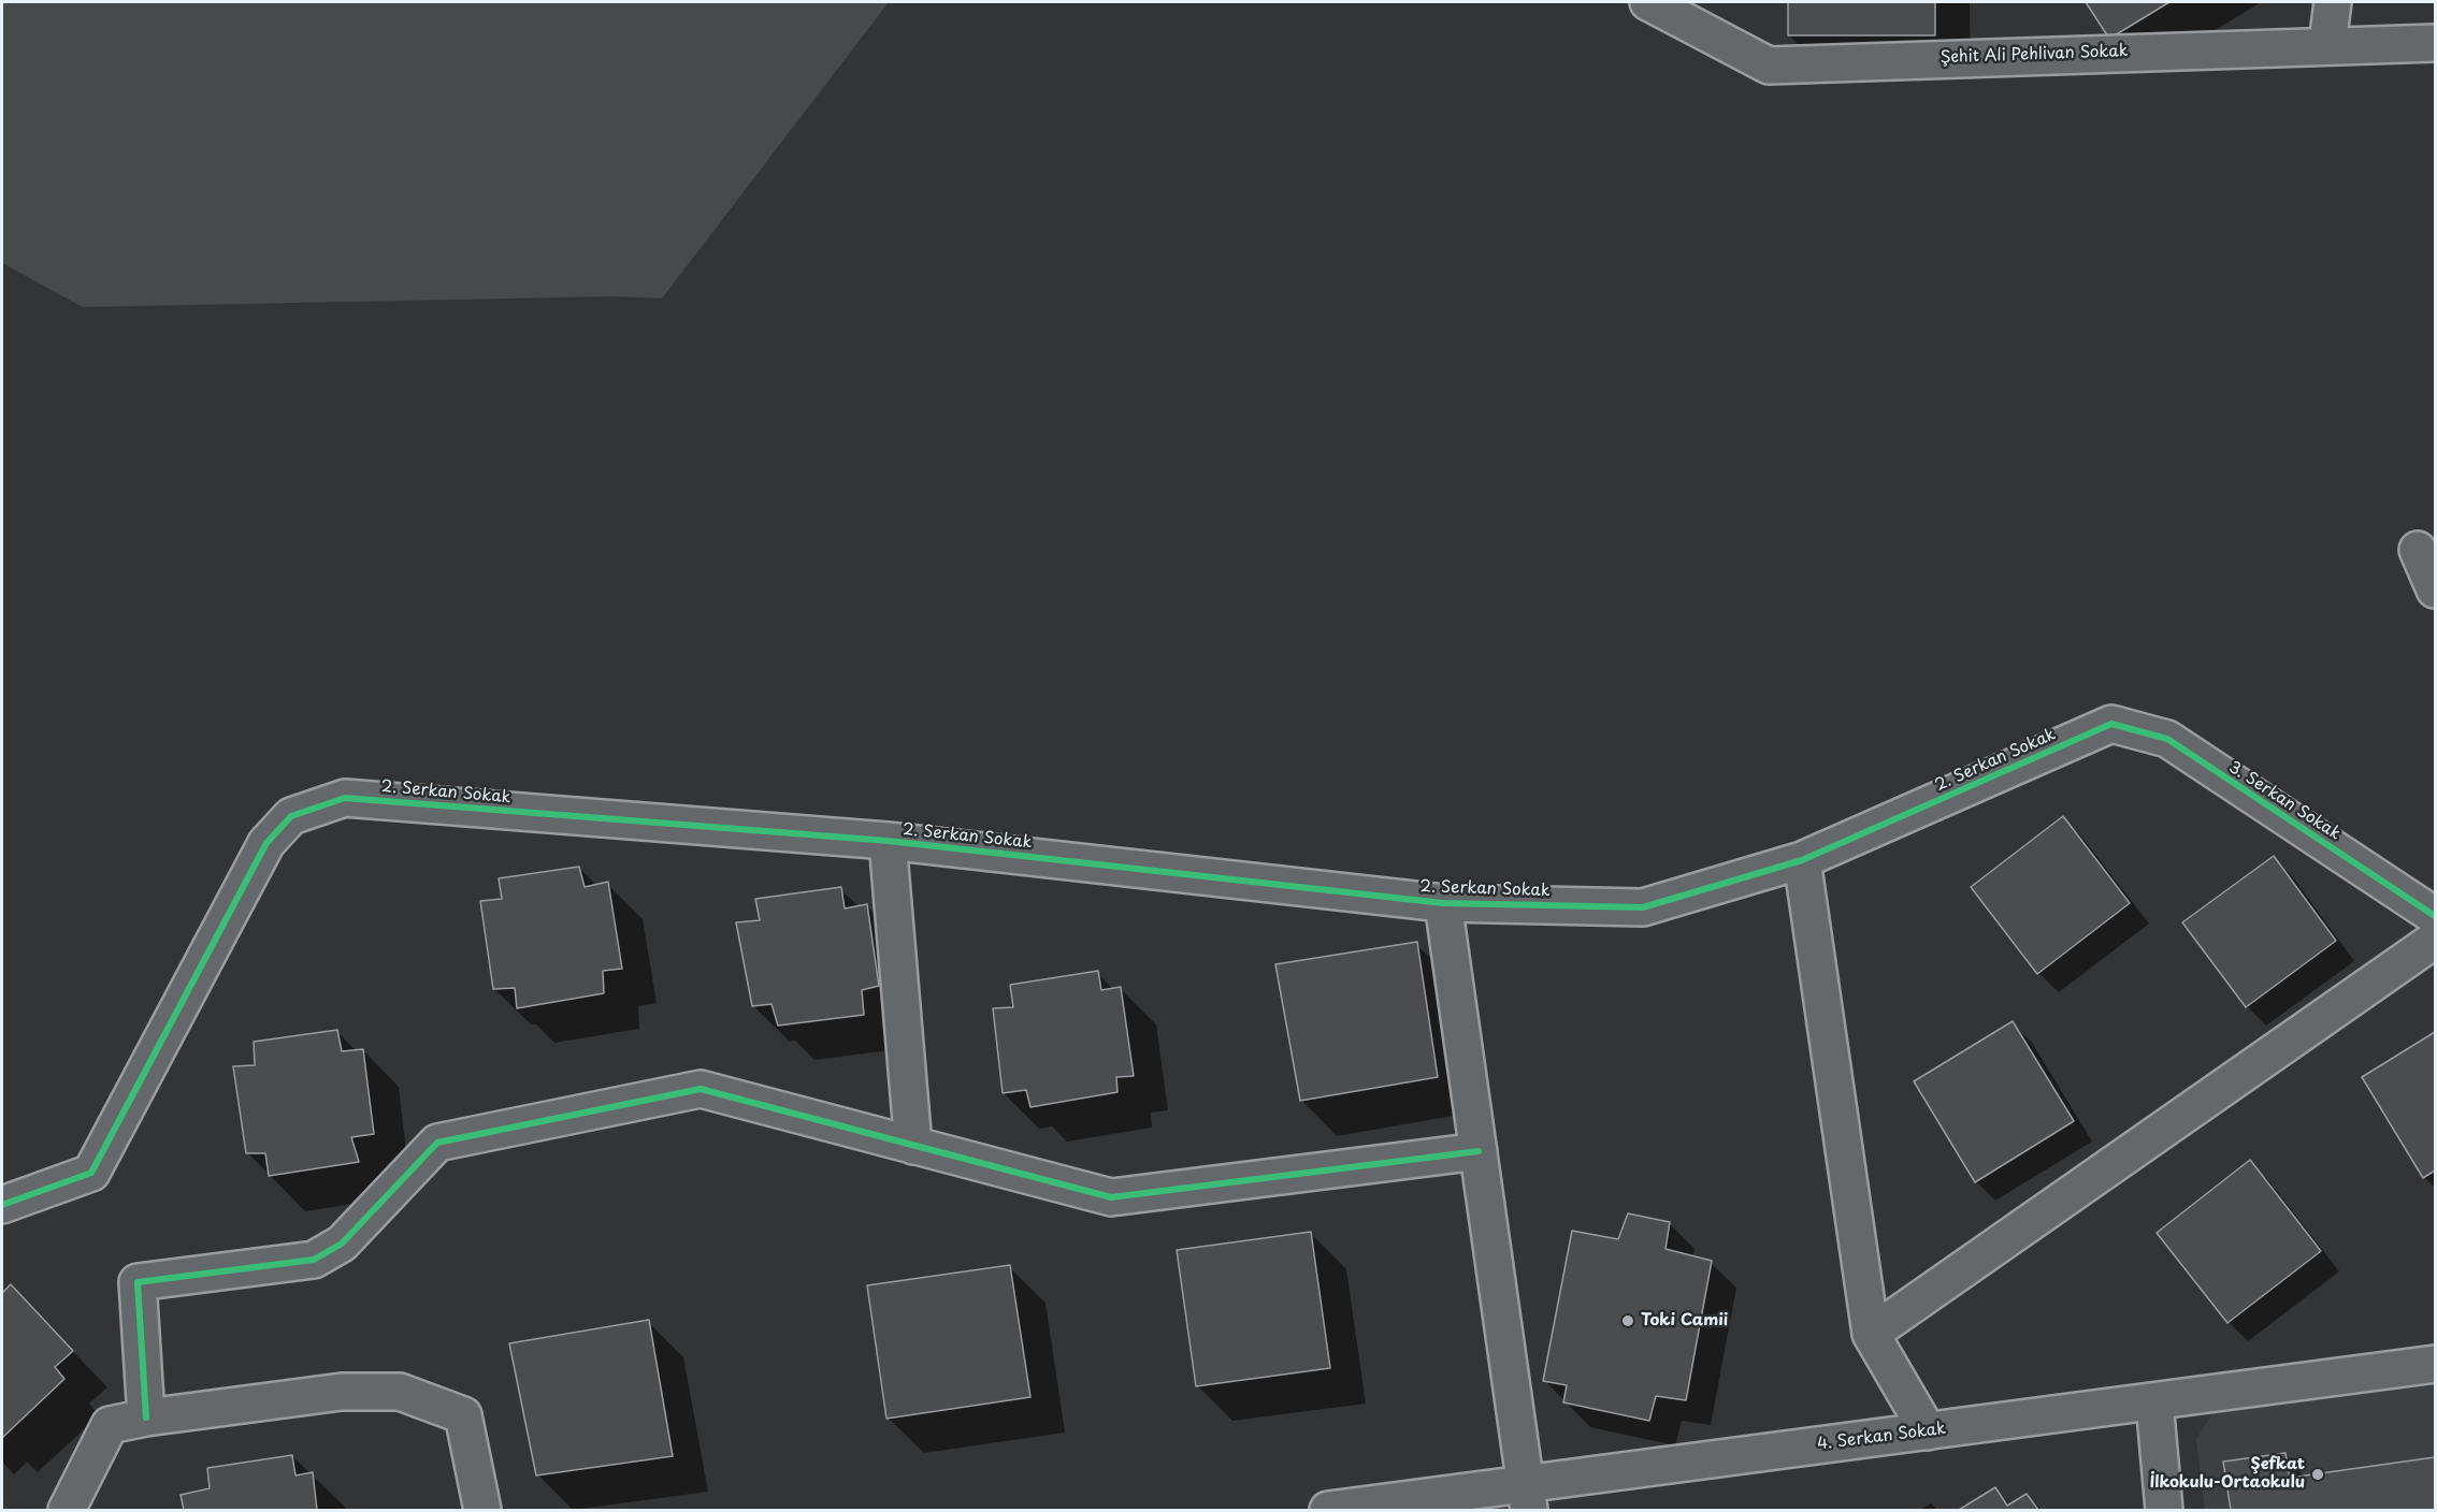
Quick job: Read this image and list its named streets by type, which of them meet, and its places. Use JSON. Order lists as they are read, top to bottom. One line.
{"streets":{"street":["Şehit Ali Pehlivan Sokak","2. Serkan Sokak","3. Serkan Sokak","4. Serkan Sokak"]},"crossings":[["2. Serkan Sokak","3. Serkan Sokak"]],"places":["Toki Camii","Şefkat İlkokulu-Ortaokulu"]}
